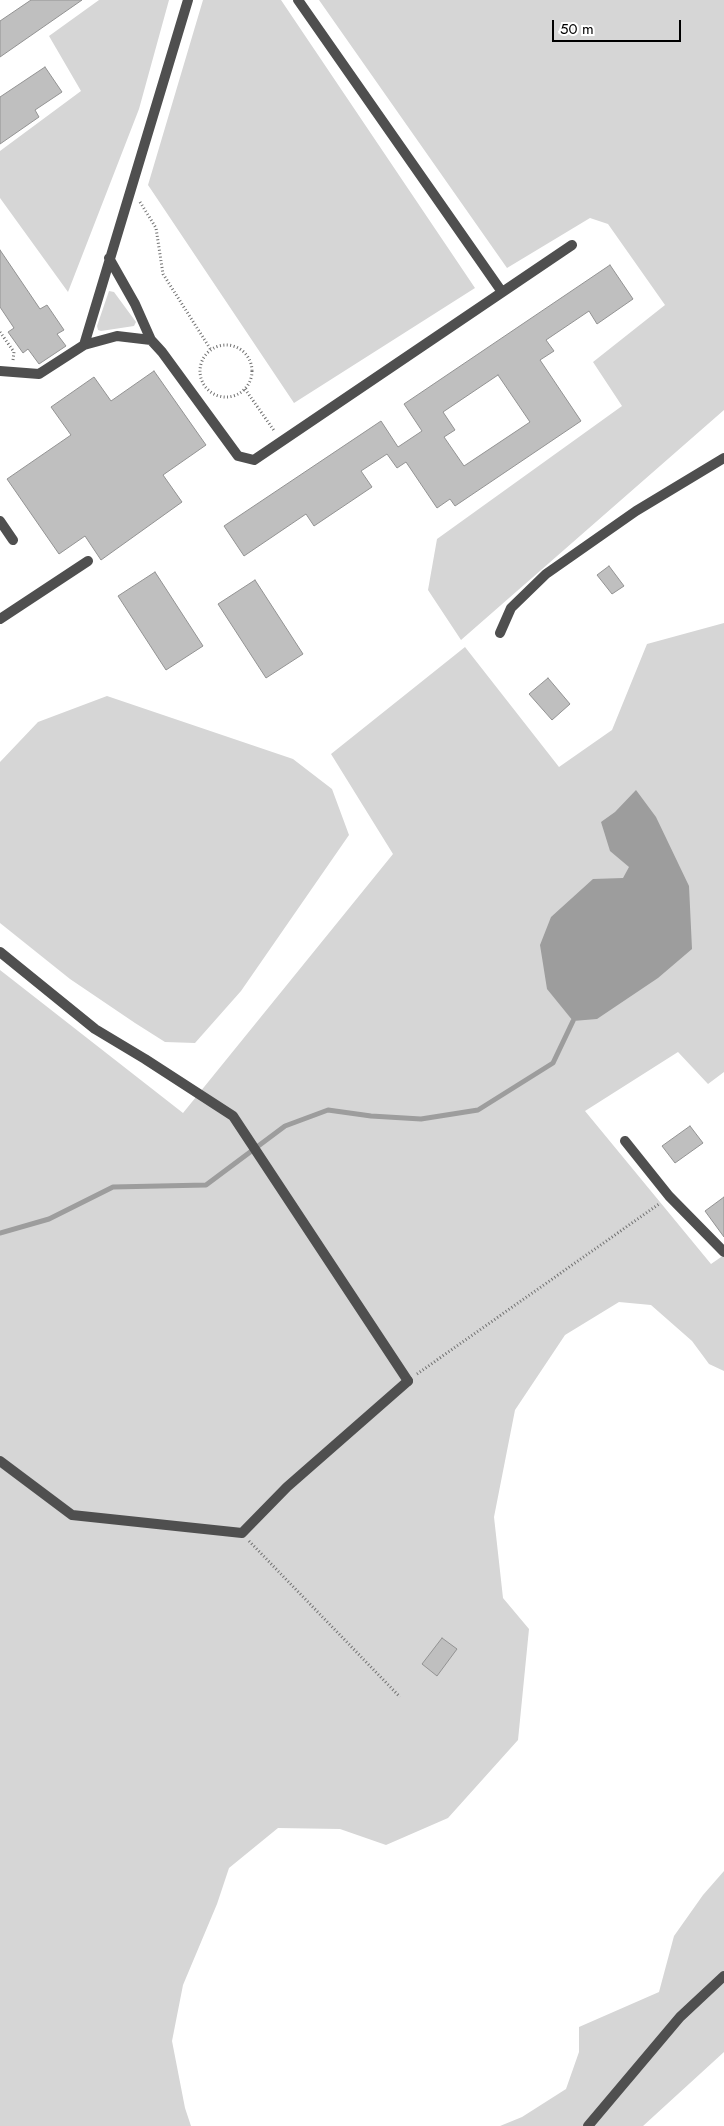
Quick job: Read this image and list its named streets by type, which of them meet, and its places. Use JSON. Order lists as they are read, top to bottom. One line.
{"scale_bar":"50 m"}
